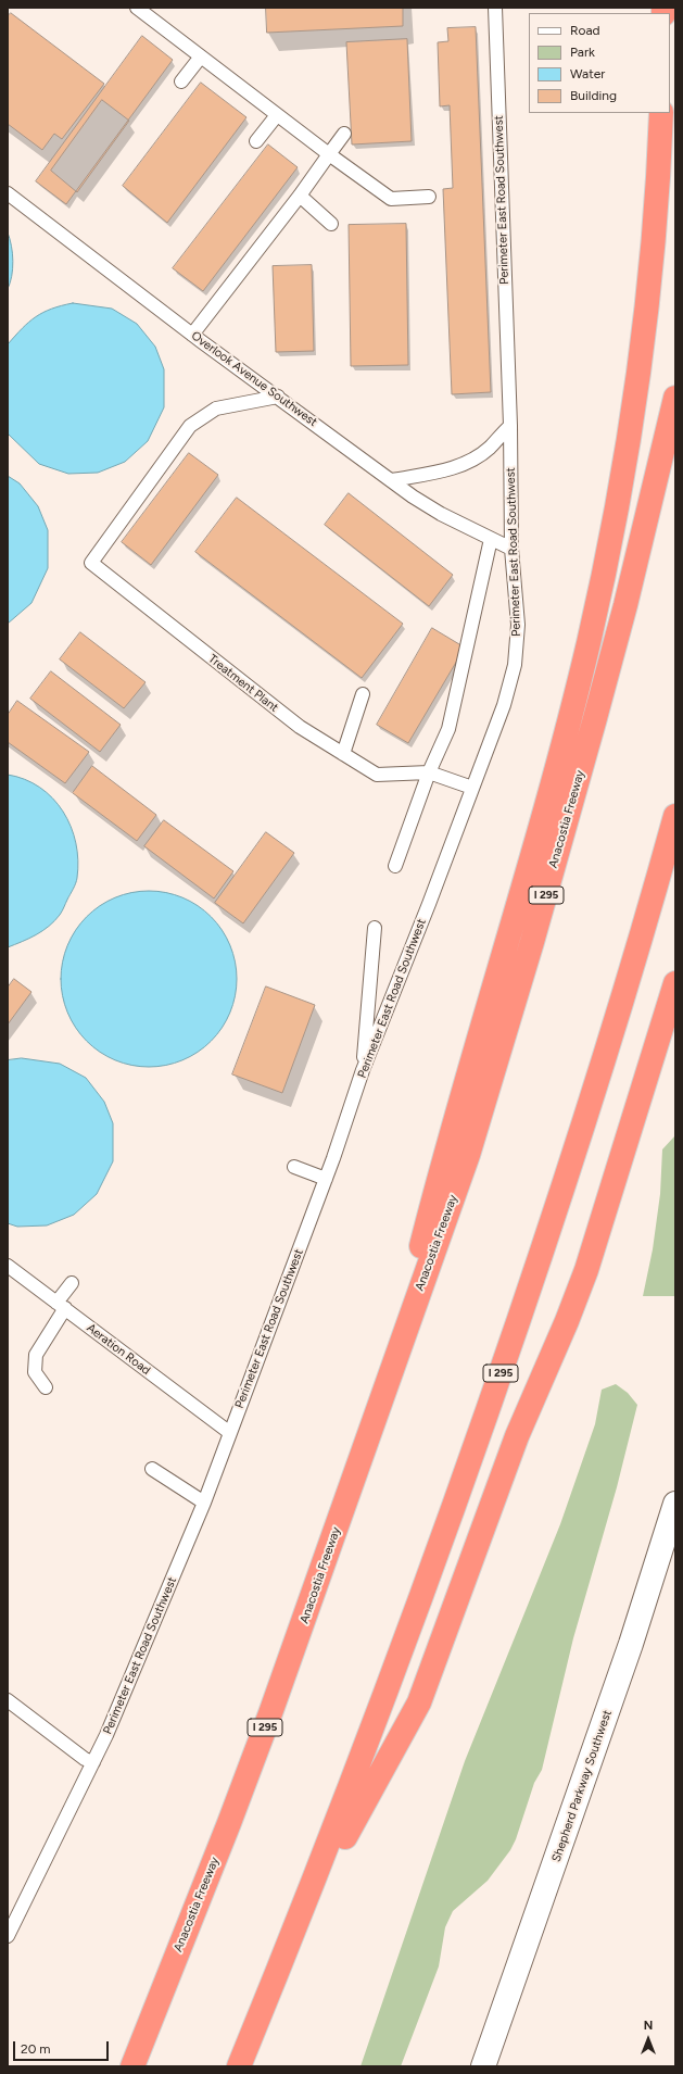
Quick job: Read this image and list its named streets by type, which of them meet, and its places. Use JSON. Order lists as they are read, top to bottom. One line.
{"streets":{"highway":["Anacostia Freeway","I 295"],"street":["Shepherd Parkway Southwest"],"lane":["Perimeter East Road Southwest","Overlook Avenue Southwest","Treatment Plant","Aeration Road"]},"crossings":[["Perimeter East Road Southwest","Overlook Avenue Southwest"],["Perimeter East Road Southwest","Aeration Road"],["Overlook Avenue Southwest","Treatment Plant"]],"legend":["Road","Park","Water","Building"],"scale_bar":"20 m","north":"top"}
